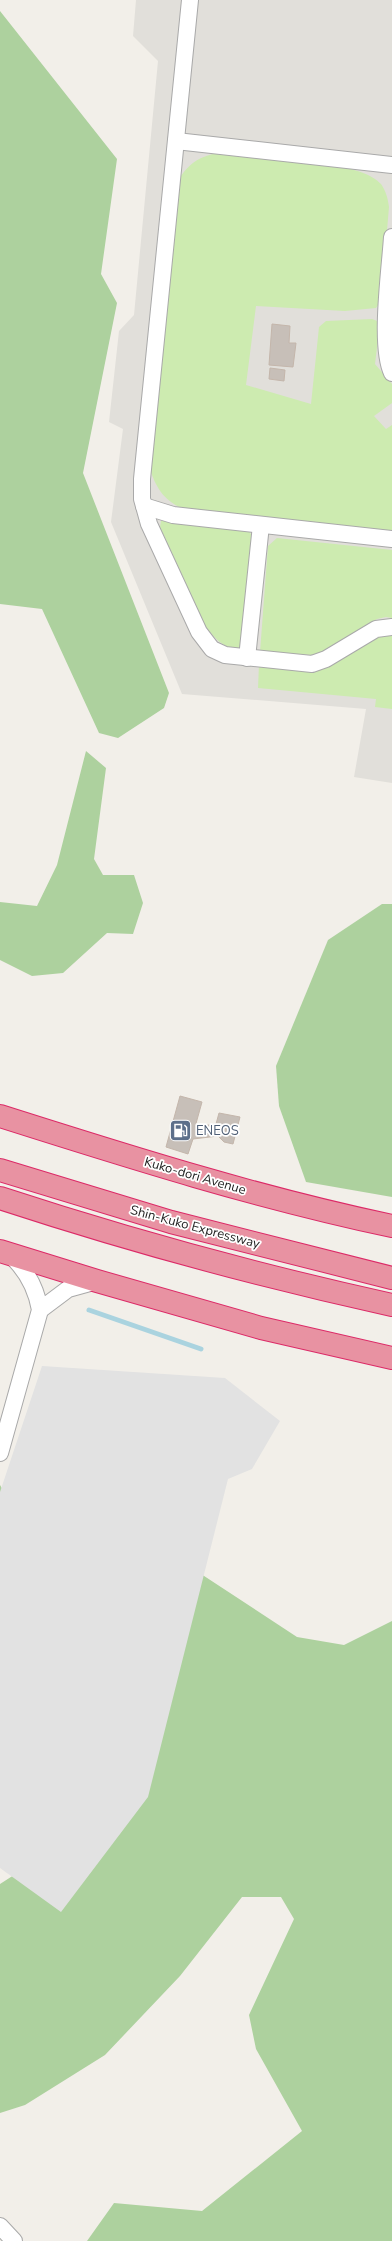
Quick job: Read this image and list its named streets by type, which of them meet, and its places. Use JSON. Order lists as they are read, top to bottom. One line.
{"streets":{"highway":["Kuko-dori Avenue","Shin-Kuko Expressway"]},"places":{"fuel station":["ENEOS"]}}
